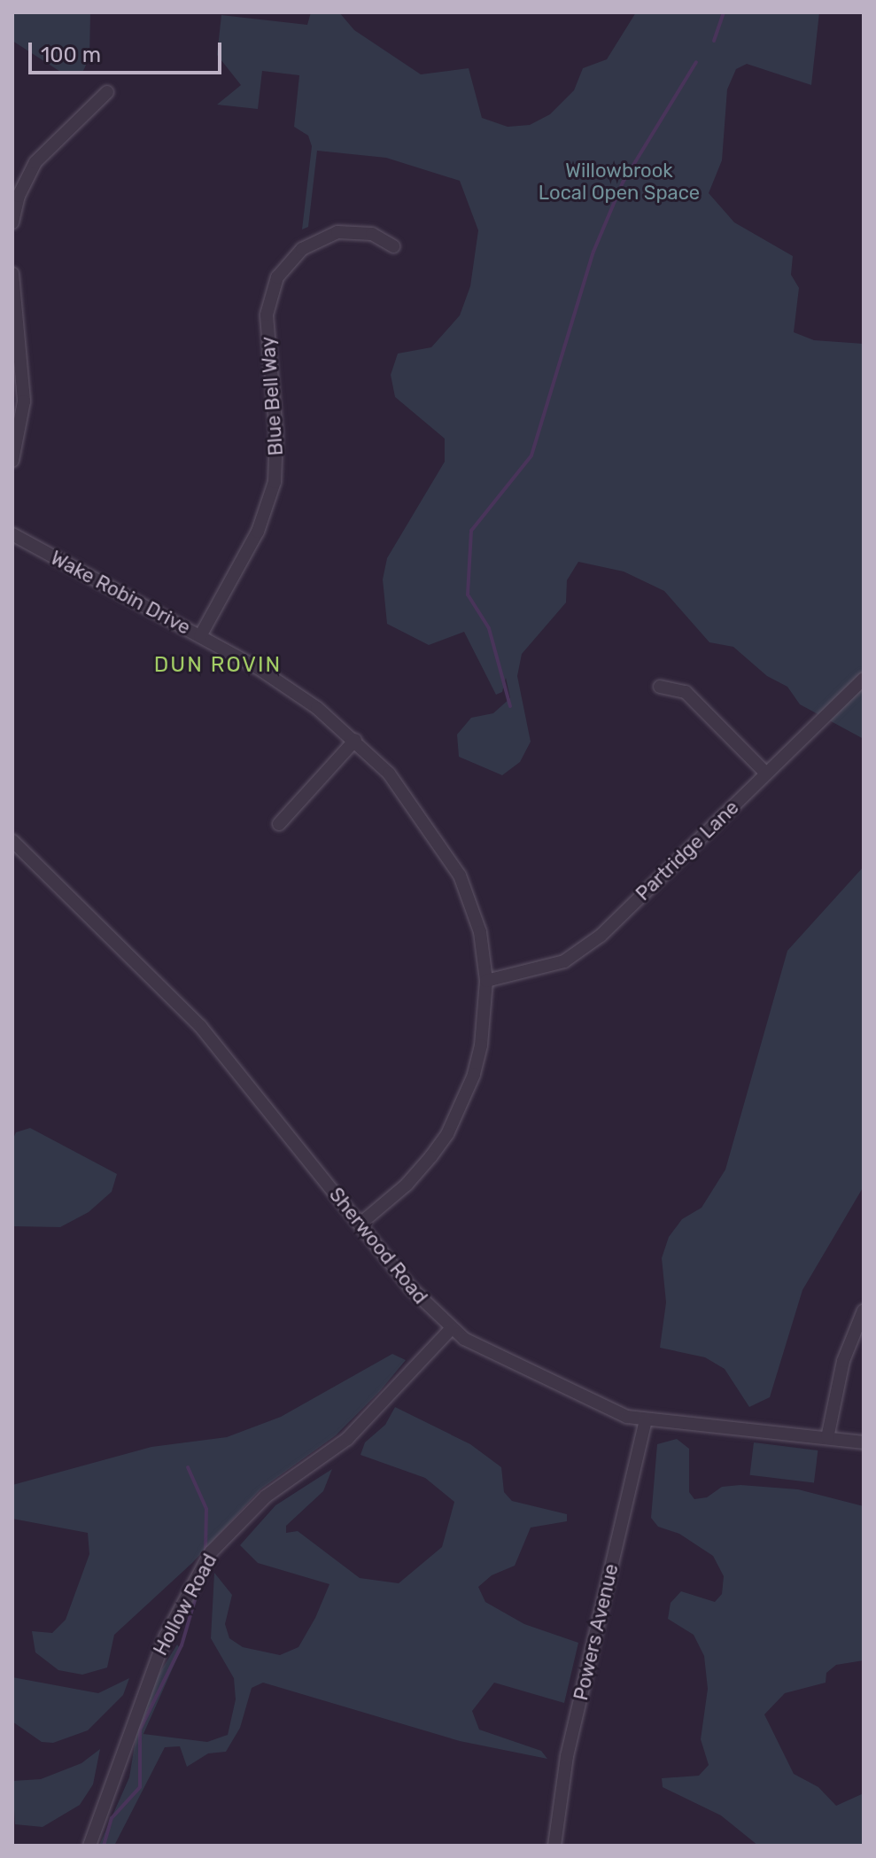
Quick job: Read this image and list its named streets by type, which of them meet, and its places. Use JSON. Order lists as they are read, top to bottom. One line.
{"streets":{"street":["Blue Bell Way","Wake Robin Drive","Partridge Lane","Sherwood Road","Hollow Road","Powers Avenue"]},"crossings":[["Blue Bell Way","Wake Robin Drive"],["Wake Robin Drive","Partridge Lane"],["Wake Robin Drive","Sherwood Road"],["Sherwood Road","Hollow Road"],["Sherwood Road","Powers Avenue"]],"districts":["DUN ROVIN"],"parks":["Willowbrook Local Open Space"],"scale_bar":"100 m"}
